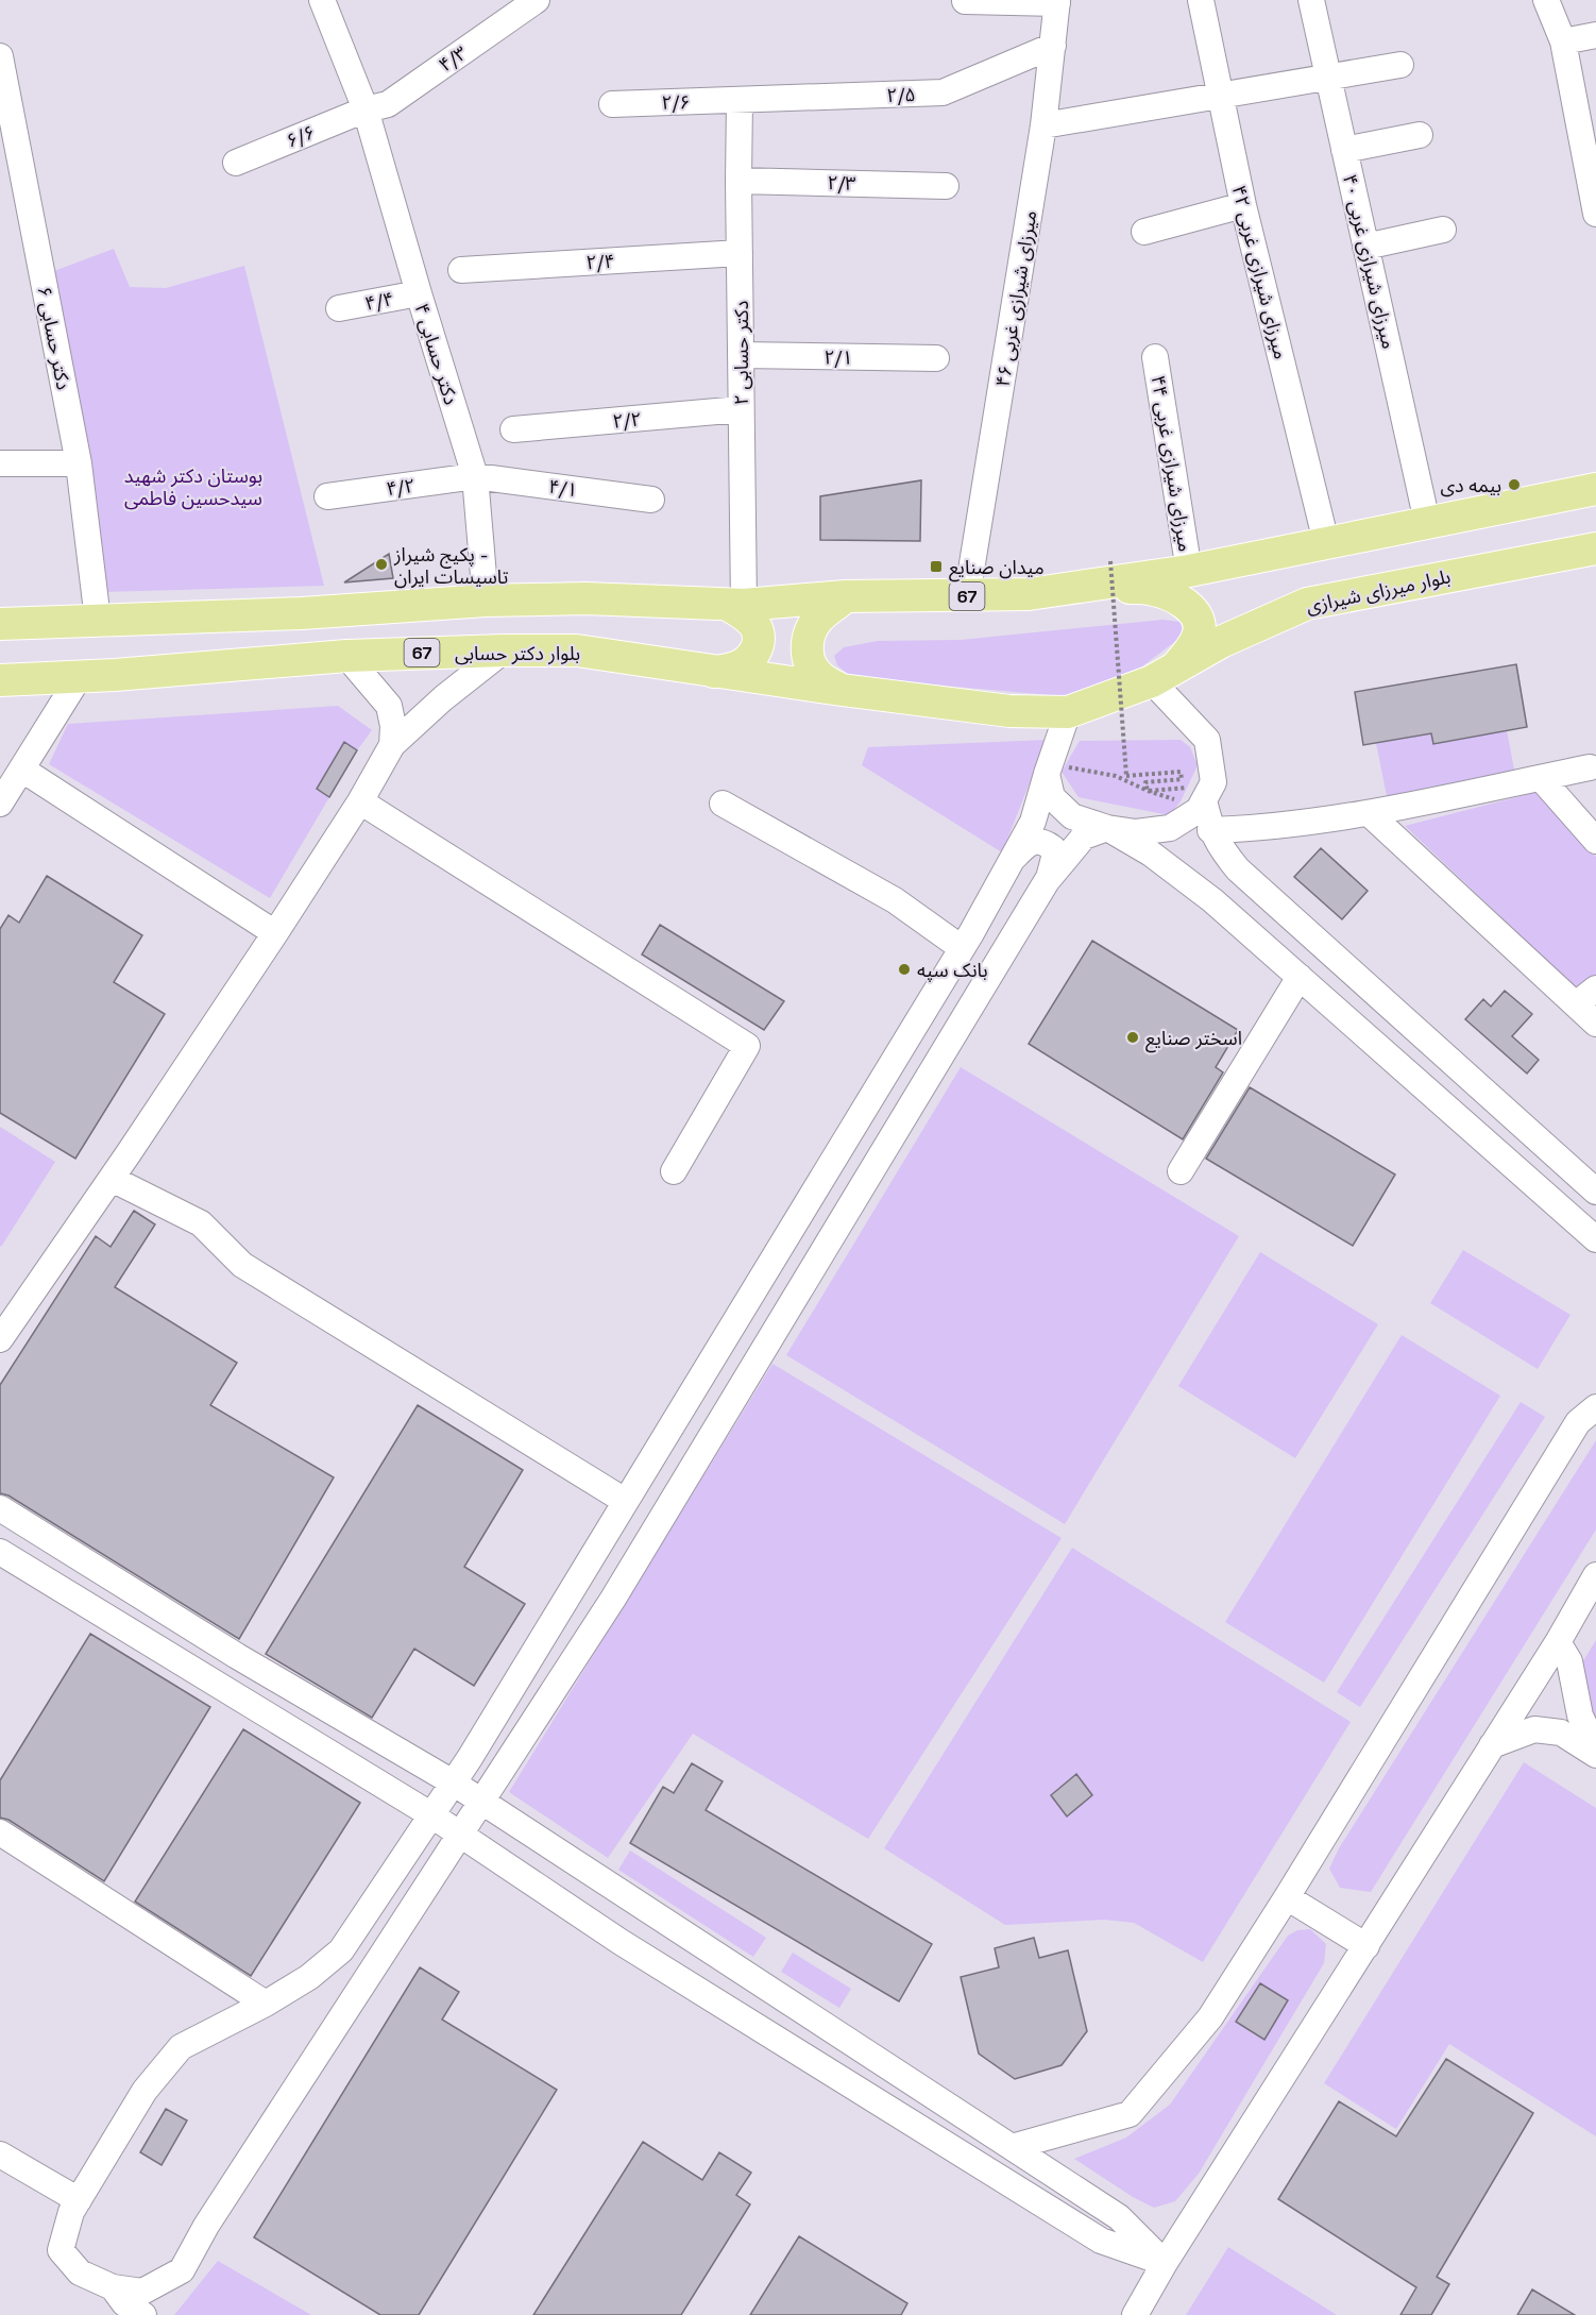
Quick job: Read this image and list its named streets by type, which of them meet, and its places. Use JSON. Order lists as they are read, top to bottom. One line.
{"streets":{"main road":["بلوار میرزای شیرازی","67","بلوار دکتر حسابی"],"street":["۴/۳","۲/۵","۲/۶","۶/۶","۲/۳","۲/۴","میرزای شیرازی غربی ۴۰","میرزای شیرازی غربی ۴۲","میرزای شیرازی غربی ۴۶","۴/۴","۶ دکتر حسابی","دکتر حسابی ۲","دکتر حسابی ۴","۲/۱","۲/۲","میرزای شیرازی غربی ۴۴","۴/۲","۴/۱"]},"crossings":[["۴/۳","۶/۶"],["۴/۳","دکتر حسابی ۴"],["۲/۵","۲/۶"],["۲/۵","میرزای شیرازی غربی ۴۶"],["۲/۵","دکتر حسابی ۲"],["۲/۶","دکتر حسابی ۲"],["۶/۶","دکتر حسابی ۴"],["۲/۳","دکتر حسابی ۲"],["۲/۴","دکتر حسابی ۲"],["میرزای شیرازی غربی ۴۰","67"],["میرزای شیرازی غربی ۴۲","67"],["میرزای شیرازی غربی ۴۶","67"],["۴/۴","دکتر حسابی ۴"],["۶ دکتر حسابی","67"],["دکتر حسابی ۲","۲/۱"],["دکتر حسابی ۲","۲/۲"],["دکتر حسابی ۲","67"],["دکتر حسابی ۴","۴/۲"],["دکتر حسابی ۴","۴/۱"],["دکتر حسابی ۴","67"],["میرزای شیرازی غربی ۴۴","67"],["۴/۲","۴/۱"],["بلوار میرزای شیرازی","67"],["67","بلوار دکتر حسابی"]],"parks":["بوستان دکتر شهید سیدحسین فاطمی"],"places":{"other":["بیمه دی","پکیج شیراز - تاسیسات ایران","بانک سپه","اسختر صنایع"],"transit":["میدان صنایع"]}}
